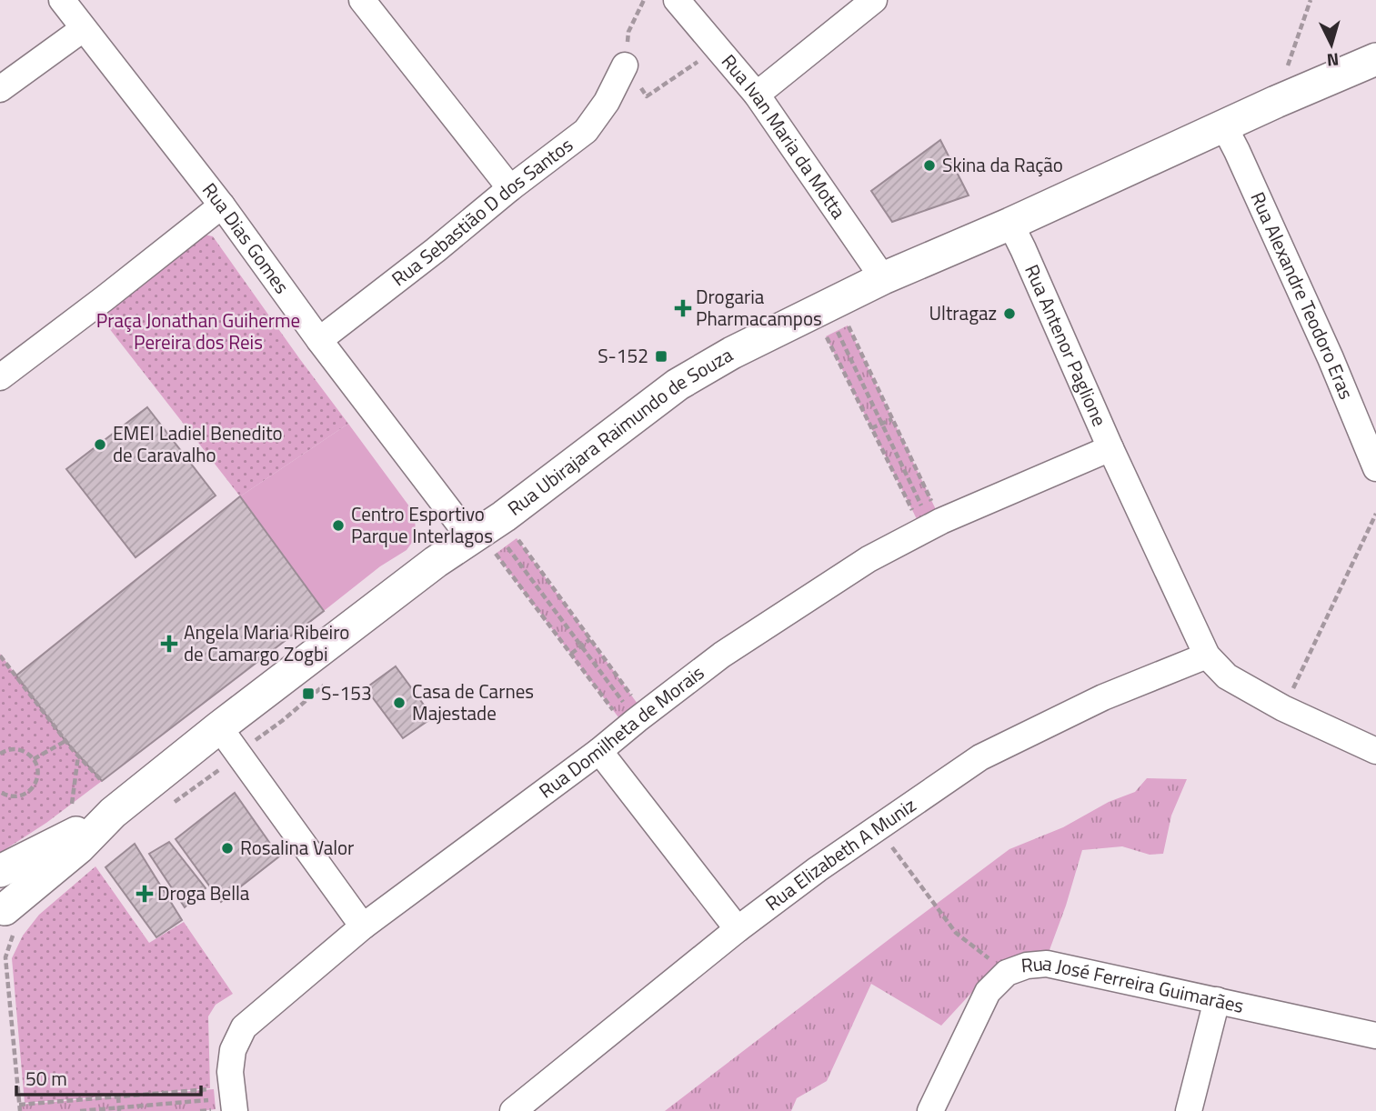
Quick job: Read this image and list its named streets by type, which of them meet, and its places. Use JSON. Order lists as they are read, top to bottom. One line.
{"streets":{"main road":["Rua Ubirajara Raimundo de Souza"],"street":["Rua Ivan Maria da Motta","Rua Sebastião D dos Santos","Rua Dias Gomes","Rua Alexandre Teodoro Eras","Rua Antenor Paglione","Rua Domilheta de Morais","Rua Elizabeth A Muniz","Rua José Ferreira Guimarães"]},"crossings":[["Rua Ivan Maria da Motta","Rua Ubirajara Raimundo de Souza"],["Rua Sebastião D dos Santos","Rua Dias Gomes"],["Rua Dias Gomes","Rua Ubirajara Raimundo de Souza"],["Rua Antenor Paglione","Rua Ubirajara Raimundo de Souza"],["Rua Antenor Paglione","Rua Domilheta de Morais"],["Rua Antenor Paglione","Rua Elizabeth A Muniz"]],"parks":["Praça Jonathan Guiherme Pereira dos Reis"],"places":{"other":["Skina da Ração","Ultragaz","EMEI Ladiel Benedito de Caravalho","Centro Esportivo Parque Interlagos","Casa de Carnes Majestade","Rosalina Valor"],"health":["Drogaria Pharmacampos","Angela Maria Ribeiro de Camargo Zogbi","Droga Bella"],"transit":["S-152","S-153"]},"scale_bar":"50 m","north":"bottom"}
